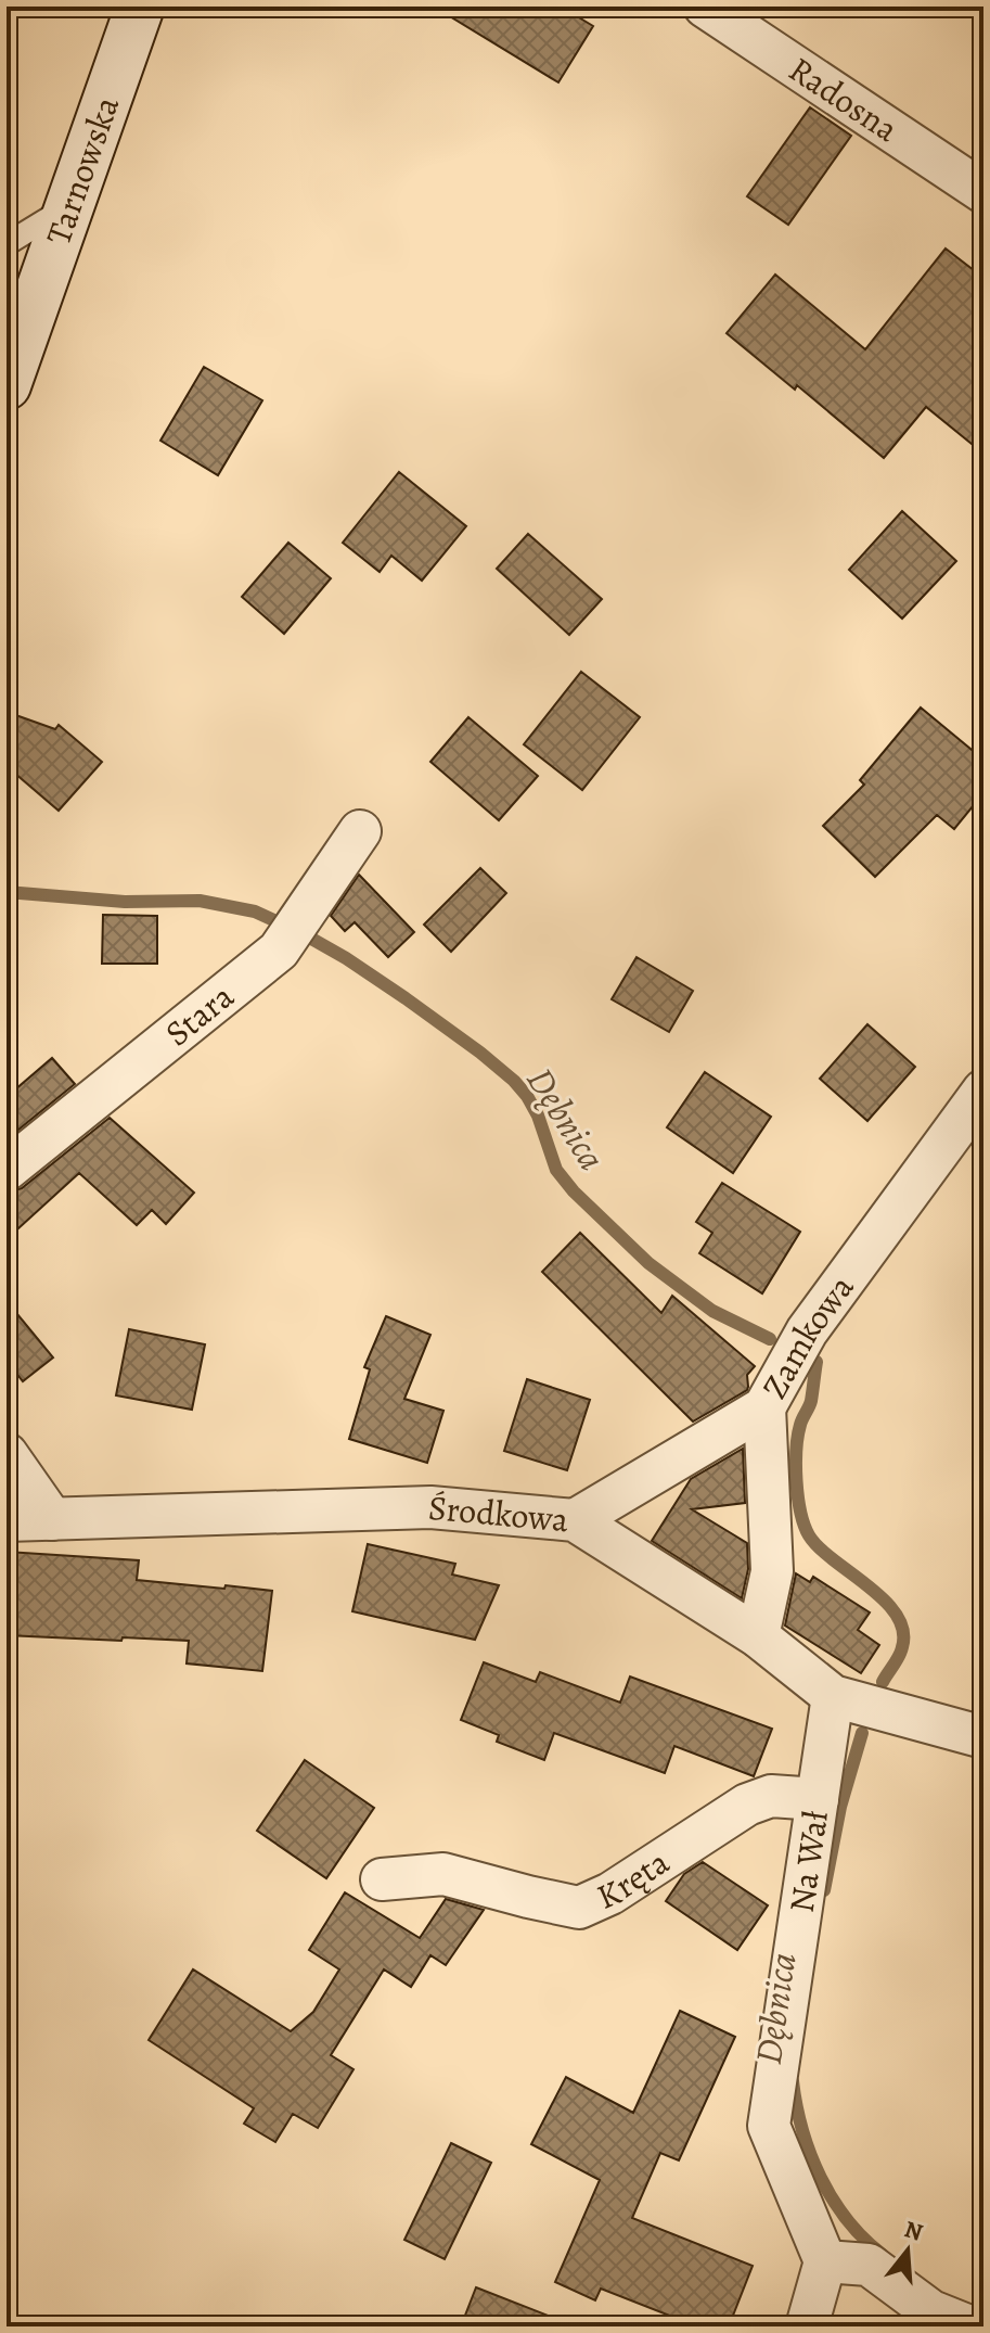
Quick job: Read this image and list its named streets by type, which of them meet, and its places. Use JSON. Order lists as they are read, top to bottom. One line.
{"streets":{"main road":["Tarnowska"],"street":["Radosna","Stara","Zamkowa","Środkowa","Na Wał","Kręta"]},"crossings":[["Zamkowa","Środkowa"],["Środkowa","Na Wał"],["Na Wał","Kręta"]],"water":["Dębnica"],"north":"top"}
